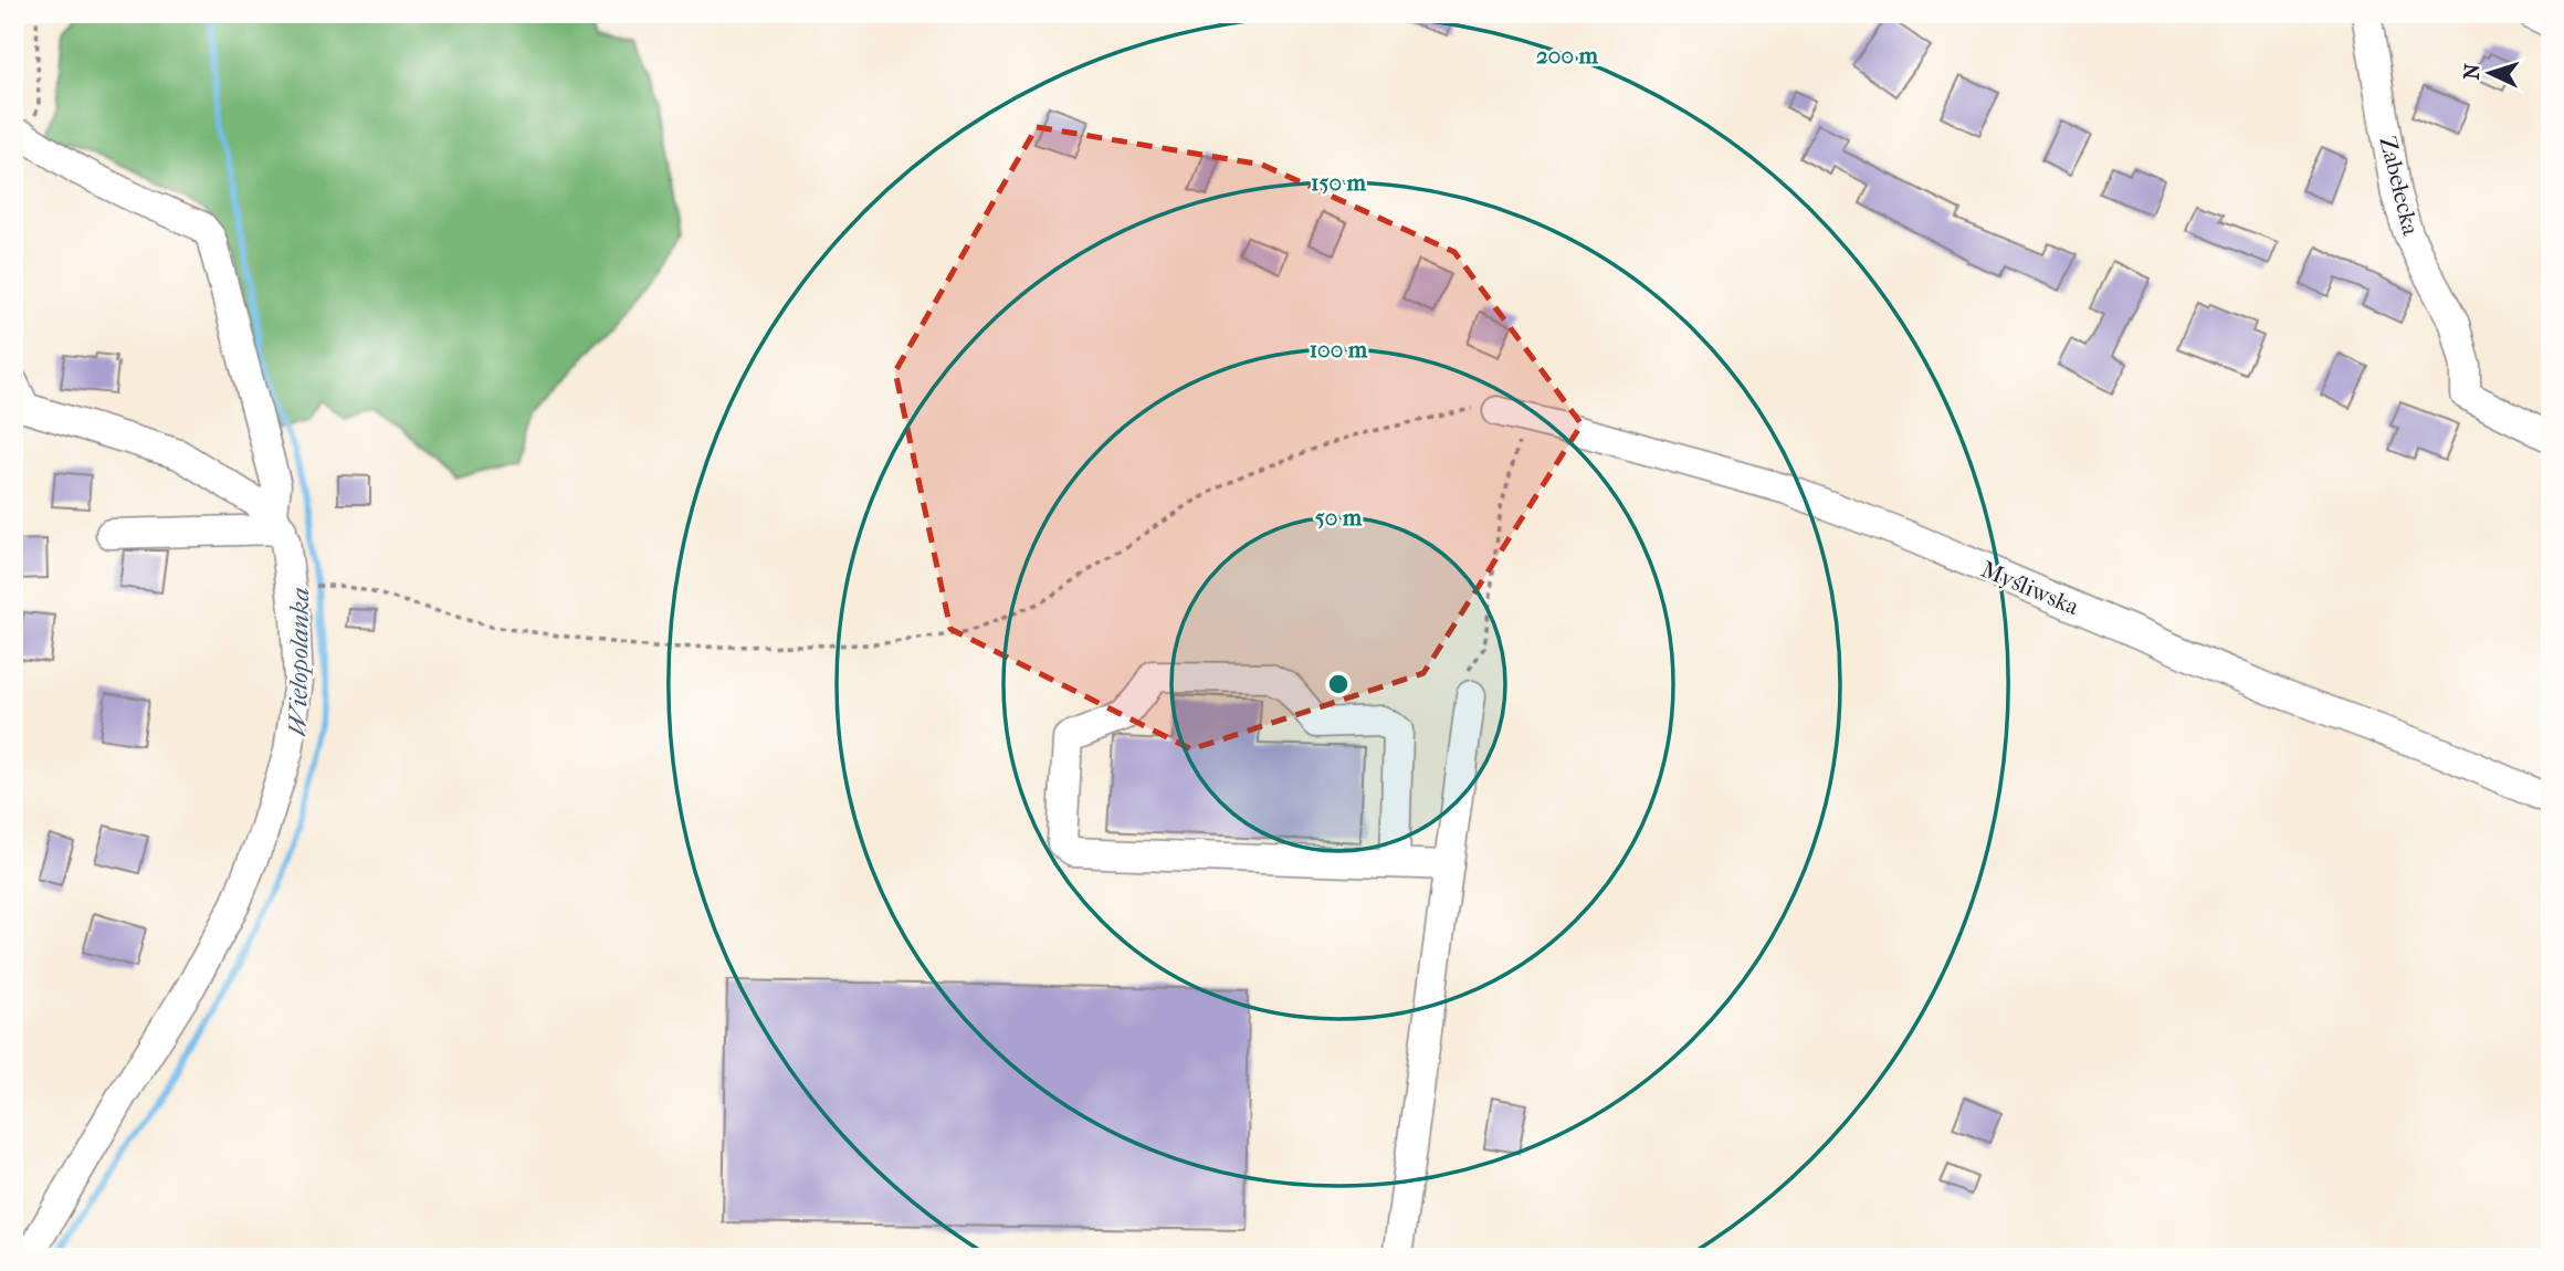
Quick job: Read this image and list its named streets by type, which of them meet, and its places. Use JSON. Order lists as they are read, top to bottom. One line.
{"streets":{"street":["Zabełecka","Myśliwska"]},"water":["Wielopolanka"],"north":"left","rings":["200 m","150 m","100 m","50 m"]}
